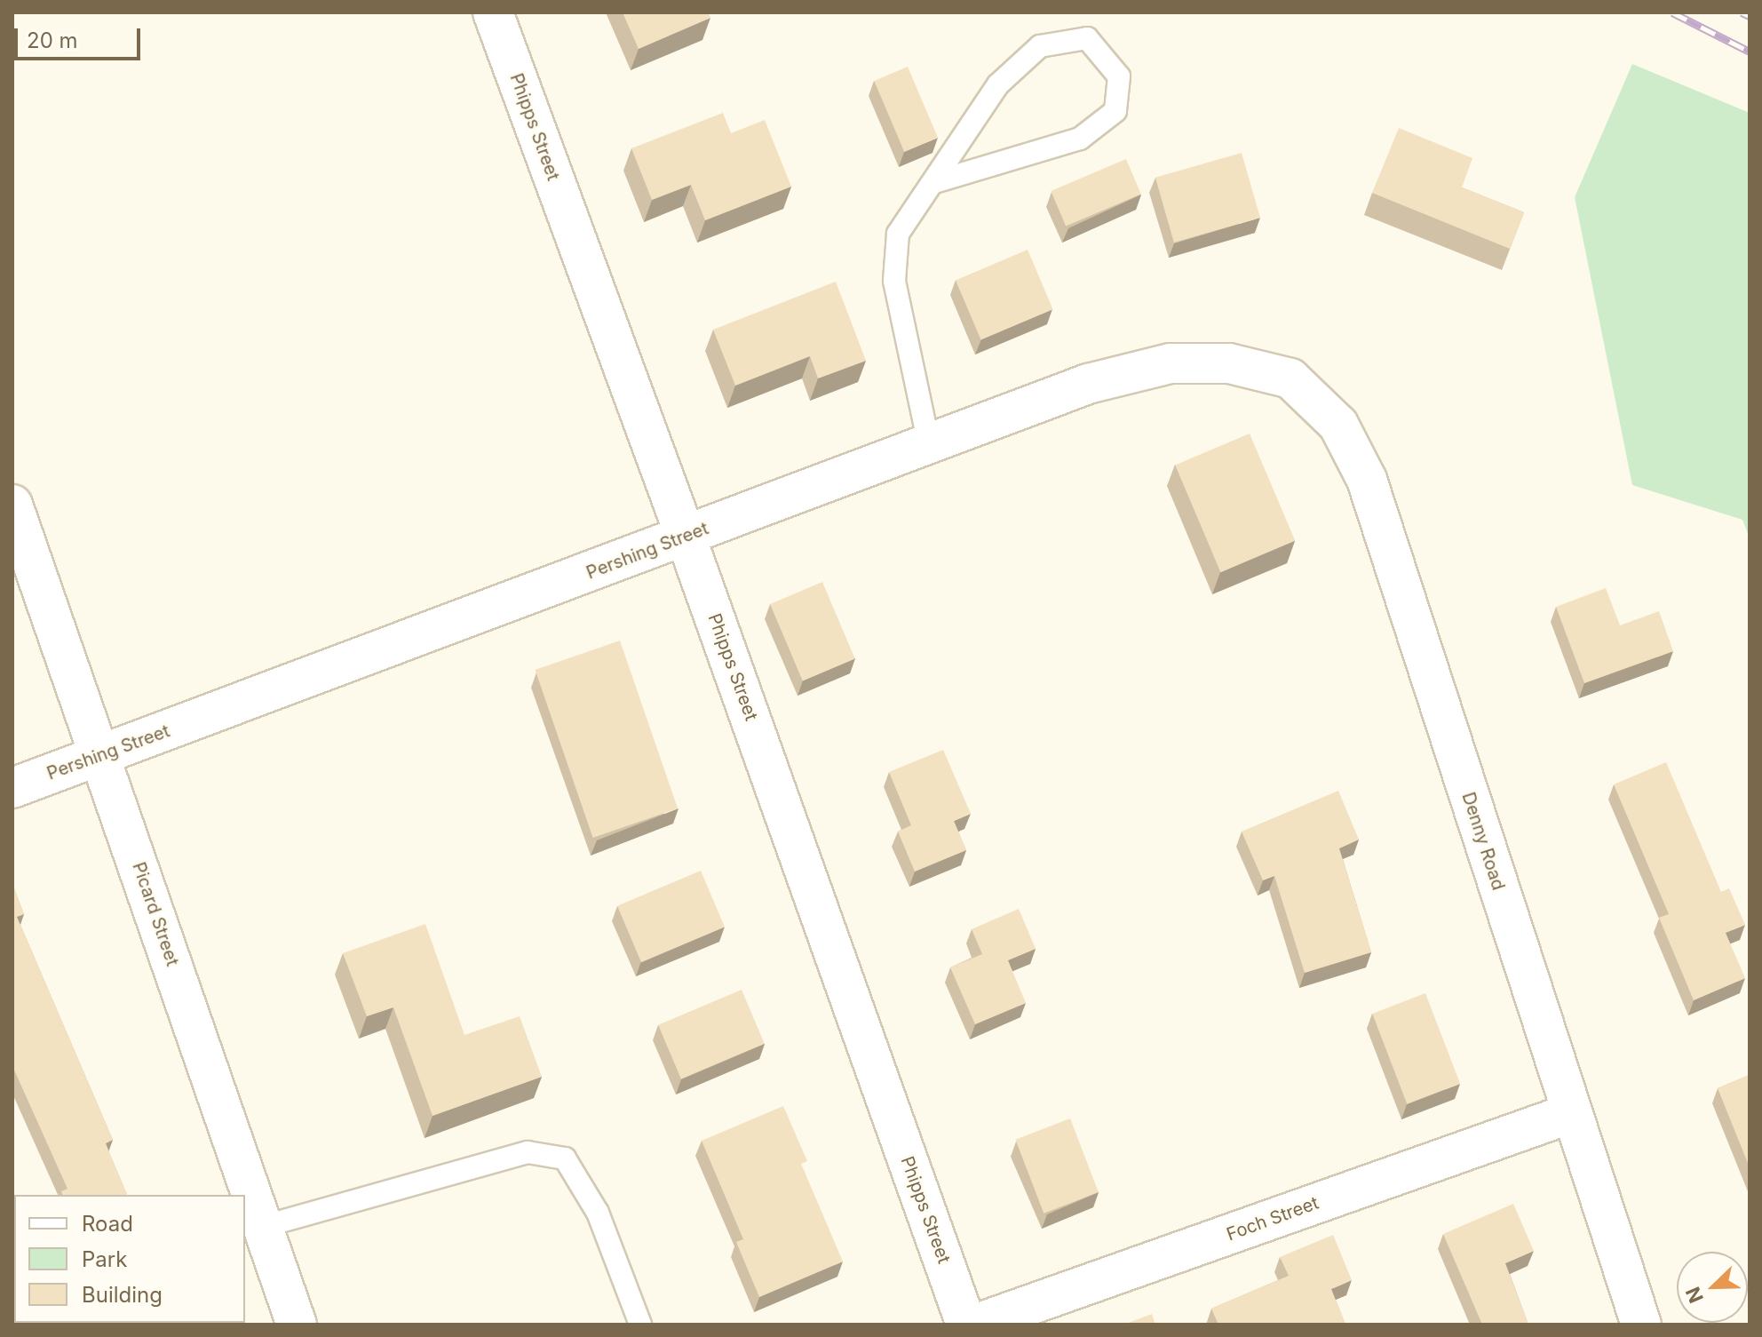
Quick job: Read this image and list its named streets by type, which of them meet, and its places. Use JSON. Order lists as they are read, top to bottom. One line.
{"streets":{"street":["Phipps Street","Pershing Street","Denny Road","Picard Street","Foch Street"]},"crossings":[["Phipps Street","Pershing Street"],["Pershing Street","Denny Road"],["Pershing Street","Picard Street"],["Denny Road","Foch Street"]],"legend":["Road","Park","Building"],"scale_bar":"20 m","north":"bottom left"}
